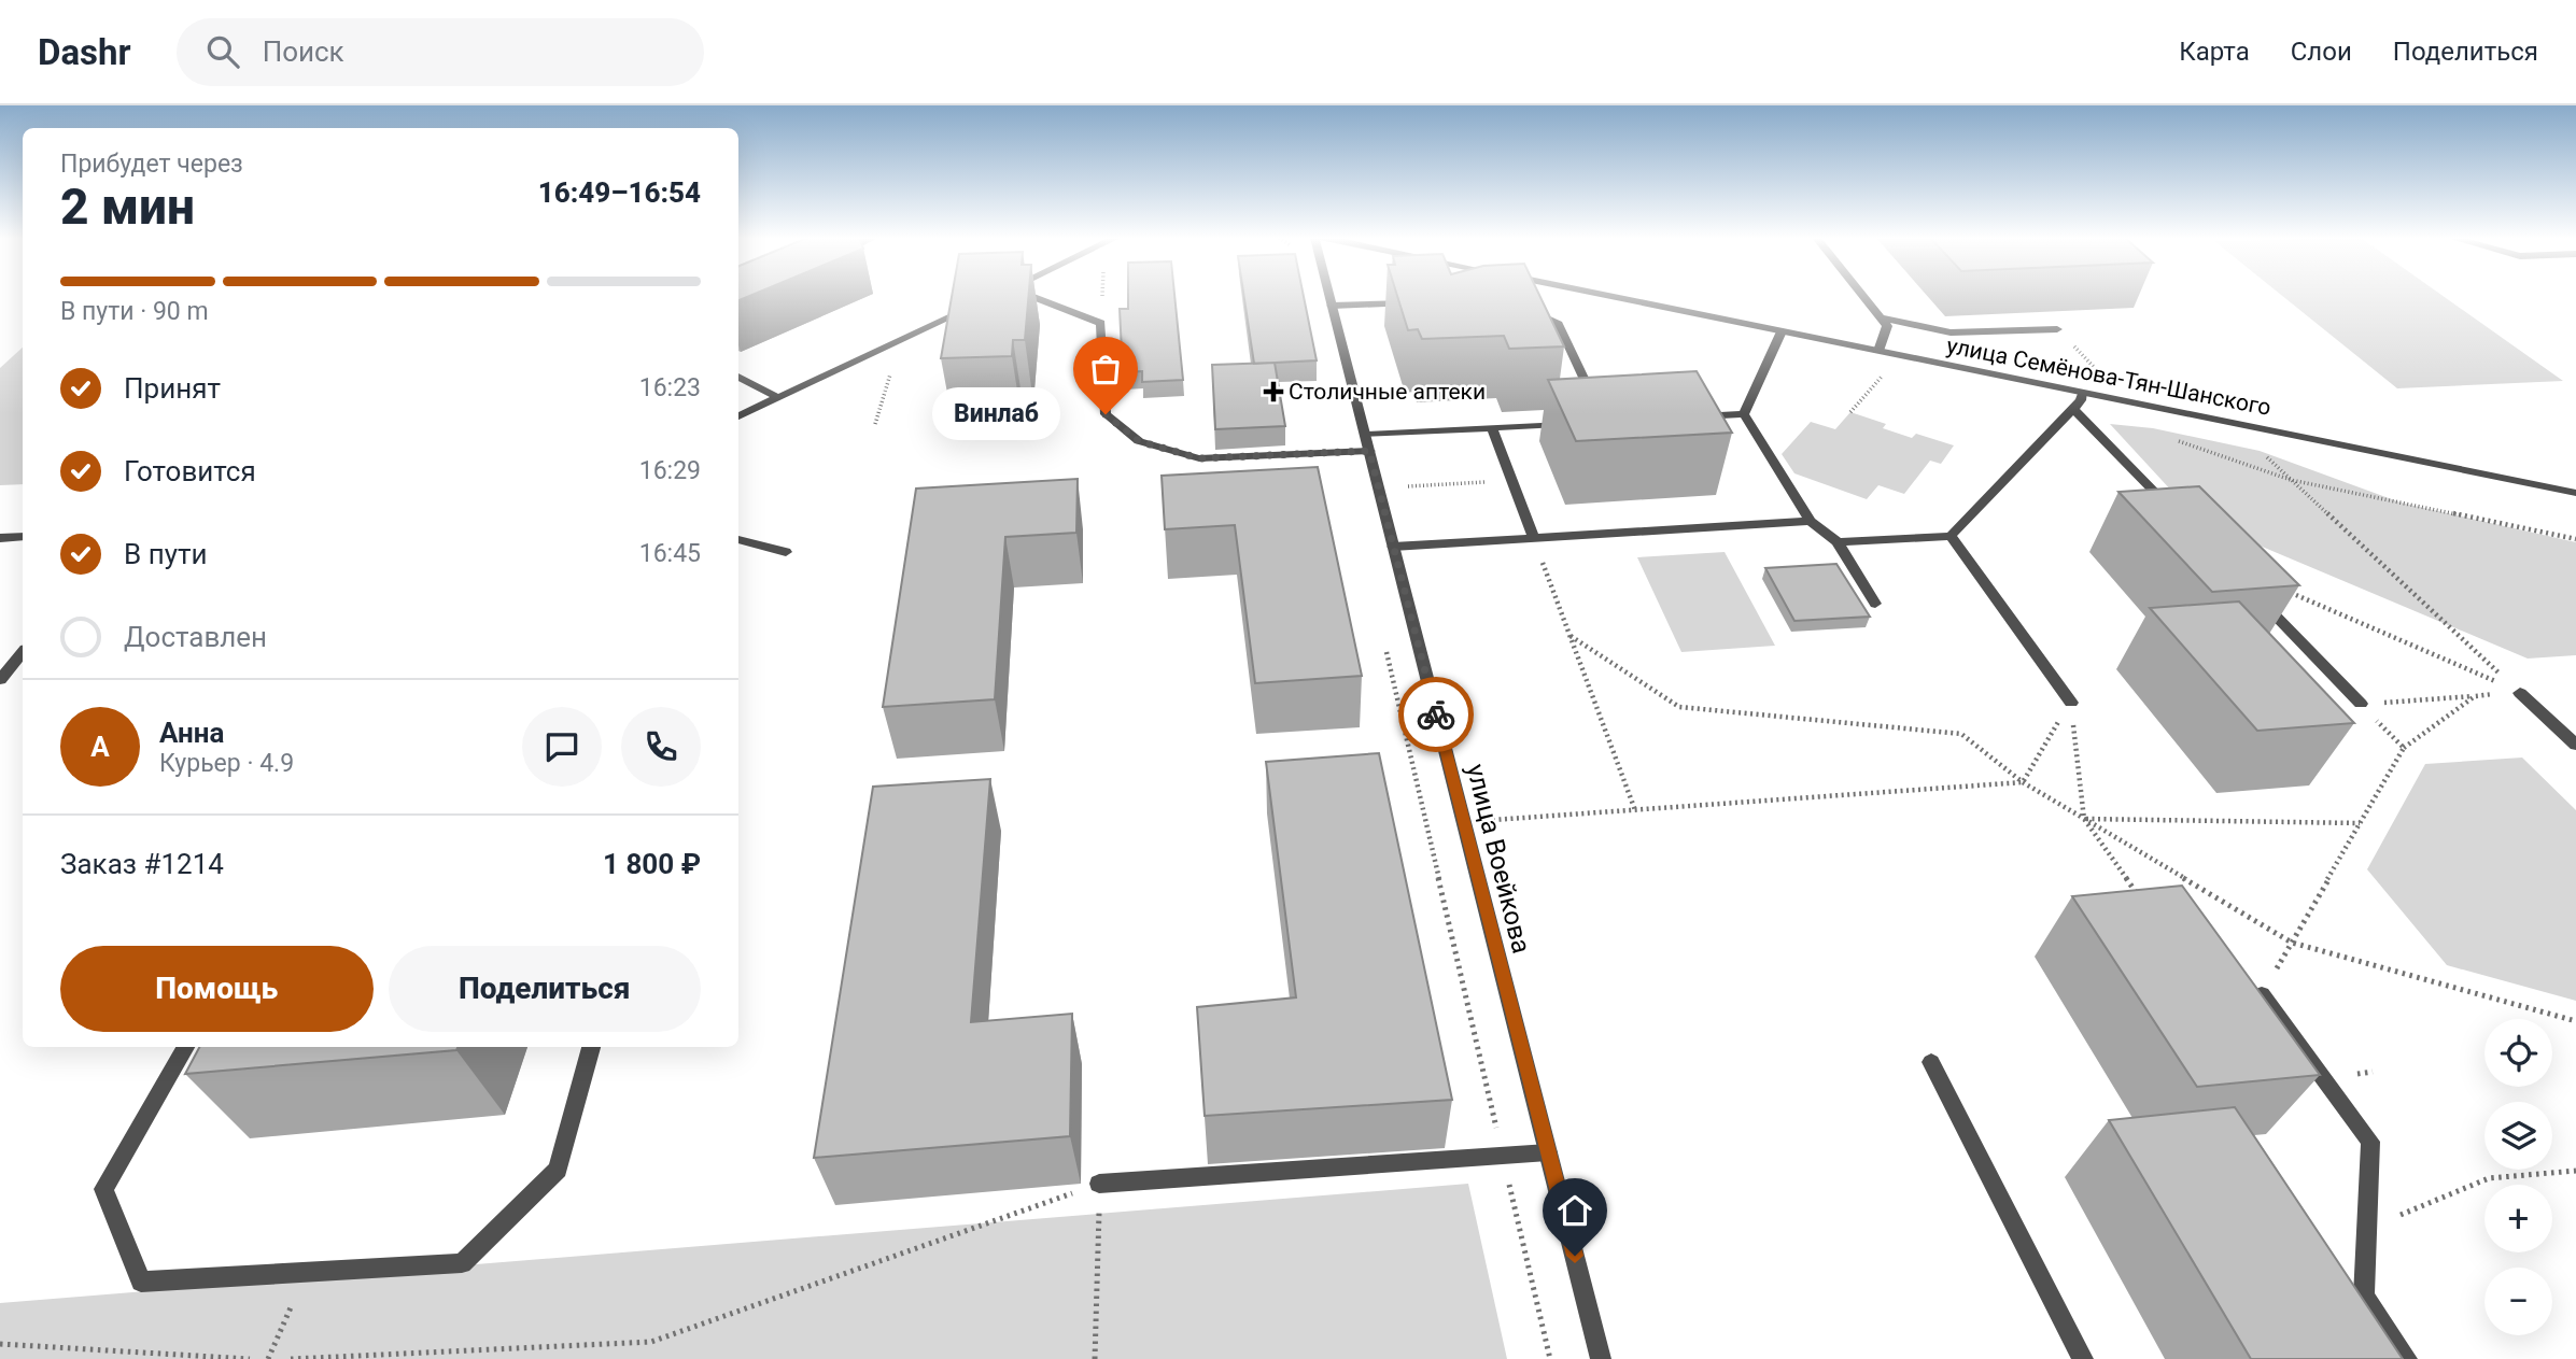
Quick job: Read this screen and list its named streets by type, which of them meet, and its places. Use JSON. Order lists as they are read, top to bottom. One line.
{"streets":{"street":["улица Семёнова-Тян-Шанского","улица Воейкова"]},"places":{"health":["Столичные аптеки"],"other":["Винлаб"]},"page":{"header":"Dashr","search":"Поиск","nav":["Карта","Слои","Поделиться"],"heading":["2 мин","Прибудет через","16:49–16:54"],"panel":["Анна","Курьер · 4.9","Заказ #1214","1 800 ₽"],"bar":"В пути · 90 m","list":[["Принят","16:23"],["Готовится","16:29"],["В пути","16:45"],"Доставлен"],"bubble":"Винлаб","round":"А","buttons":["Помощь","Поделиться"],"map_buttons":["+","−"]}}
